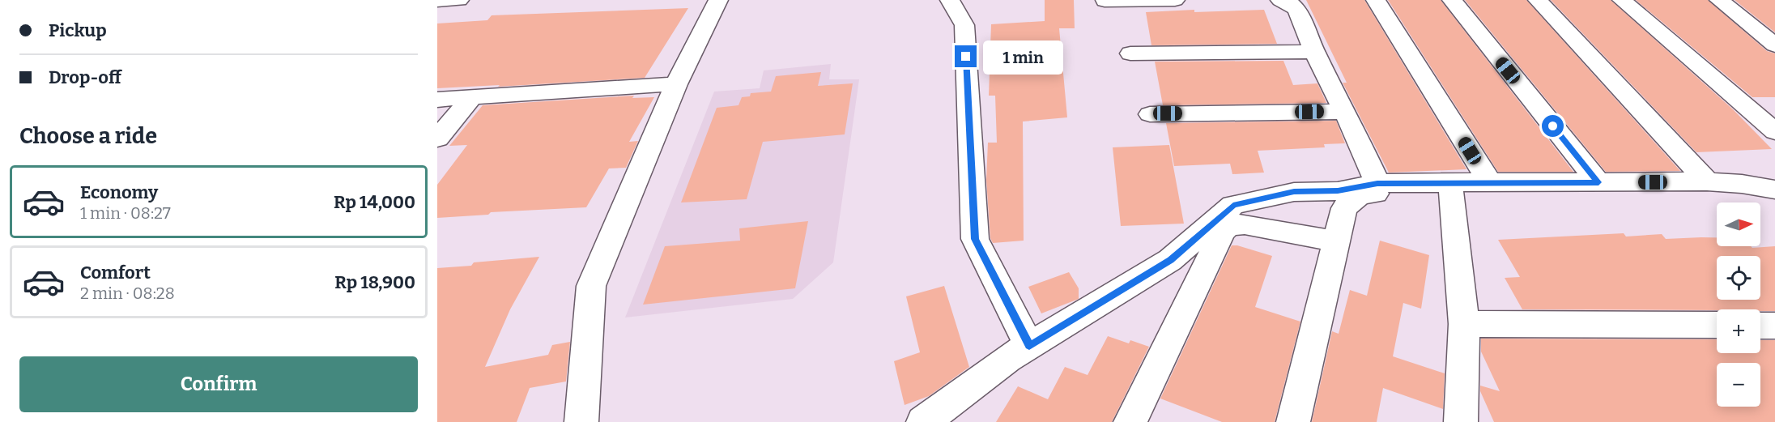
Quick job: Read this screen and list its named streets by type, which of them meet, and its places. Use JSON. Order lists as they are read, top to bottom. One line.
{"north":"right","page":{"banner":["Pickup","Drop-off"],"bubble":"1 min","heading":"Choose a ride","list":[{"name":"Economy","note":"1 min · 08:27","value":"Rp 14,000"},{"name":"Comfort","note":"2 min · 08:28","value":"Rp 18,900"}],"map_buttons":["+","−"],"buttons":"Confirm"}}
